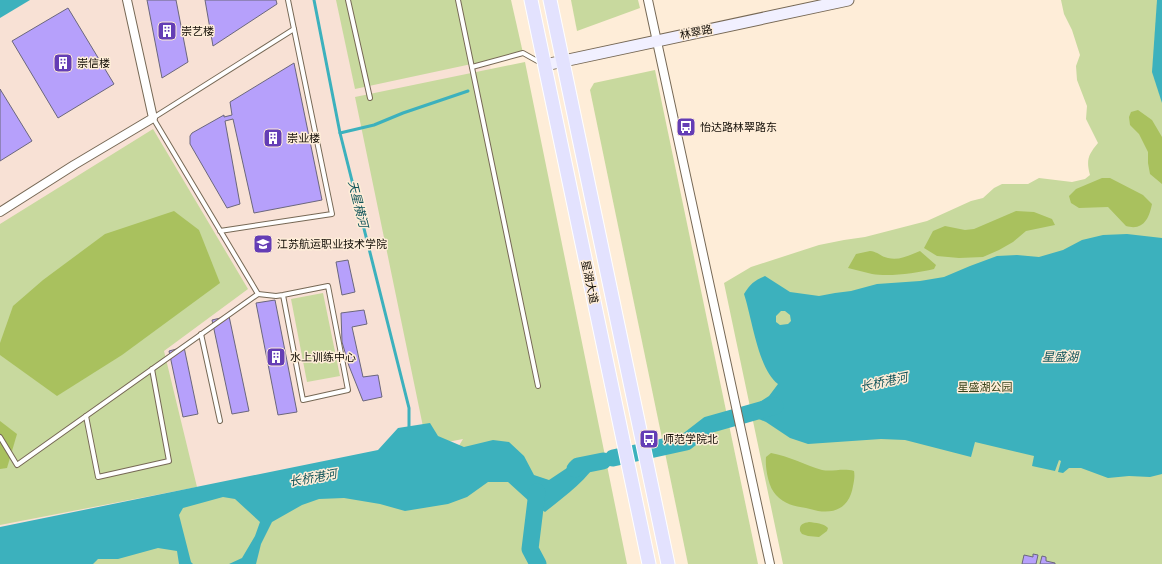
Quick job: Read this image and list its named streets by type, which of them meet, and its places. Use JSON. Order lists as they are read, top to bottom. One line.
{"streets":{"main road":["星湖大道"],"street":["林翠路"]},"crossings":[["林翠路","星湖大道"]],"water":["天星横河","星盛湖","长桥港河"],"parks":["星盛湖公园"],"places":{"building":["崇艺楼","崇信楼","崇业楼","水上训练中心"],"bus stop":["怡达路林翠路东","师范学院北"],"school or university":["江苏航运职业技术学院"]}}
